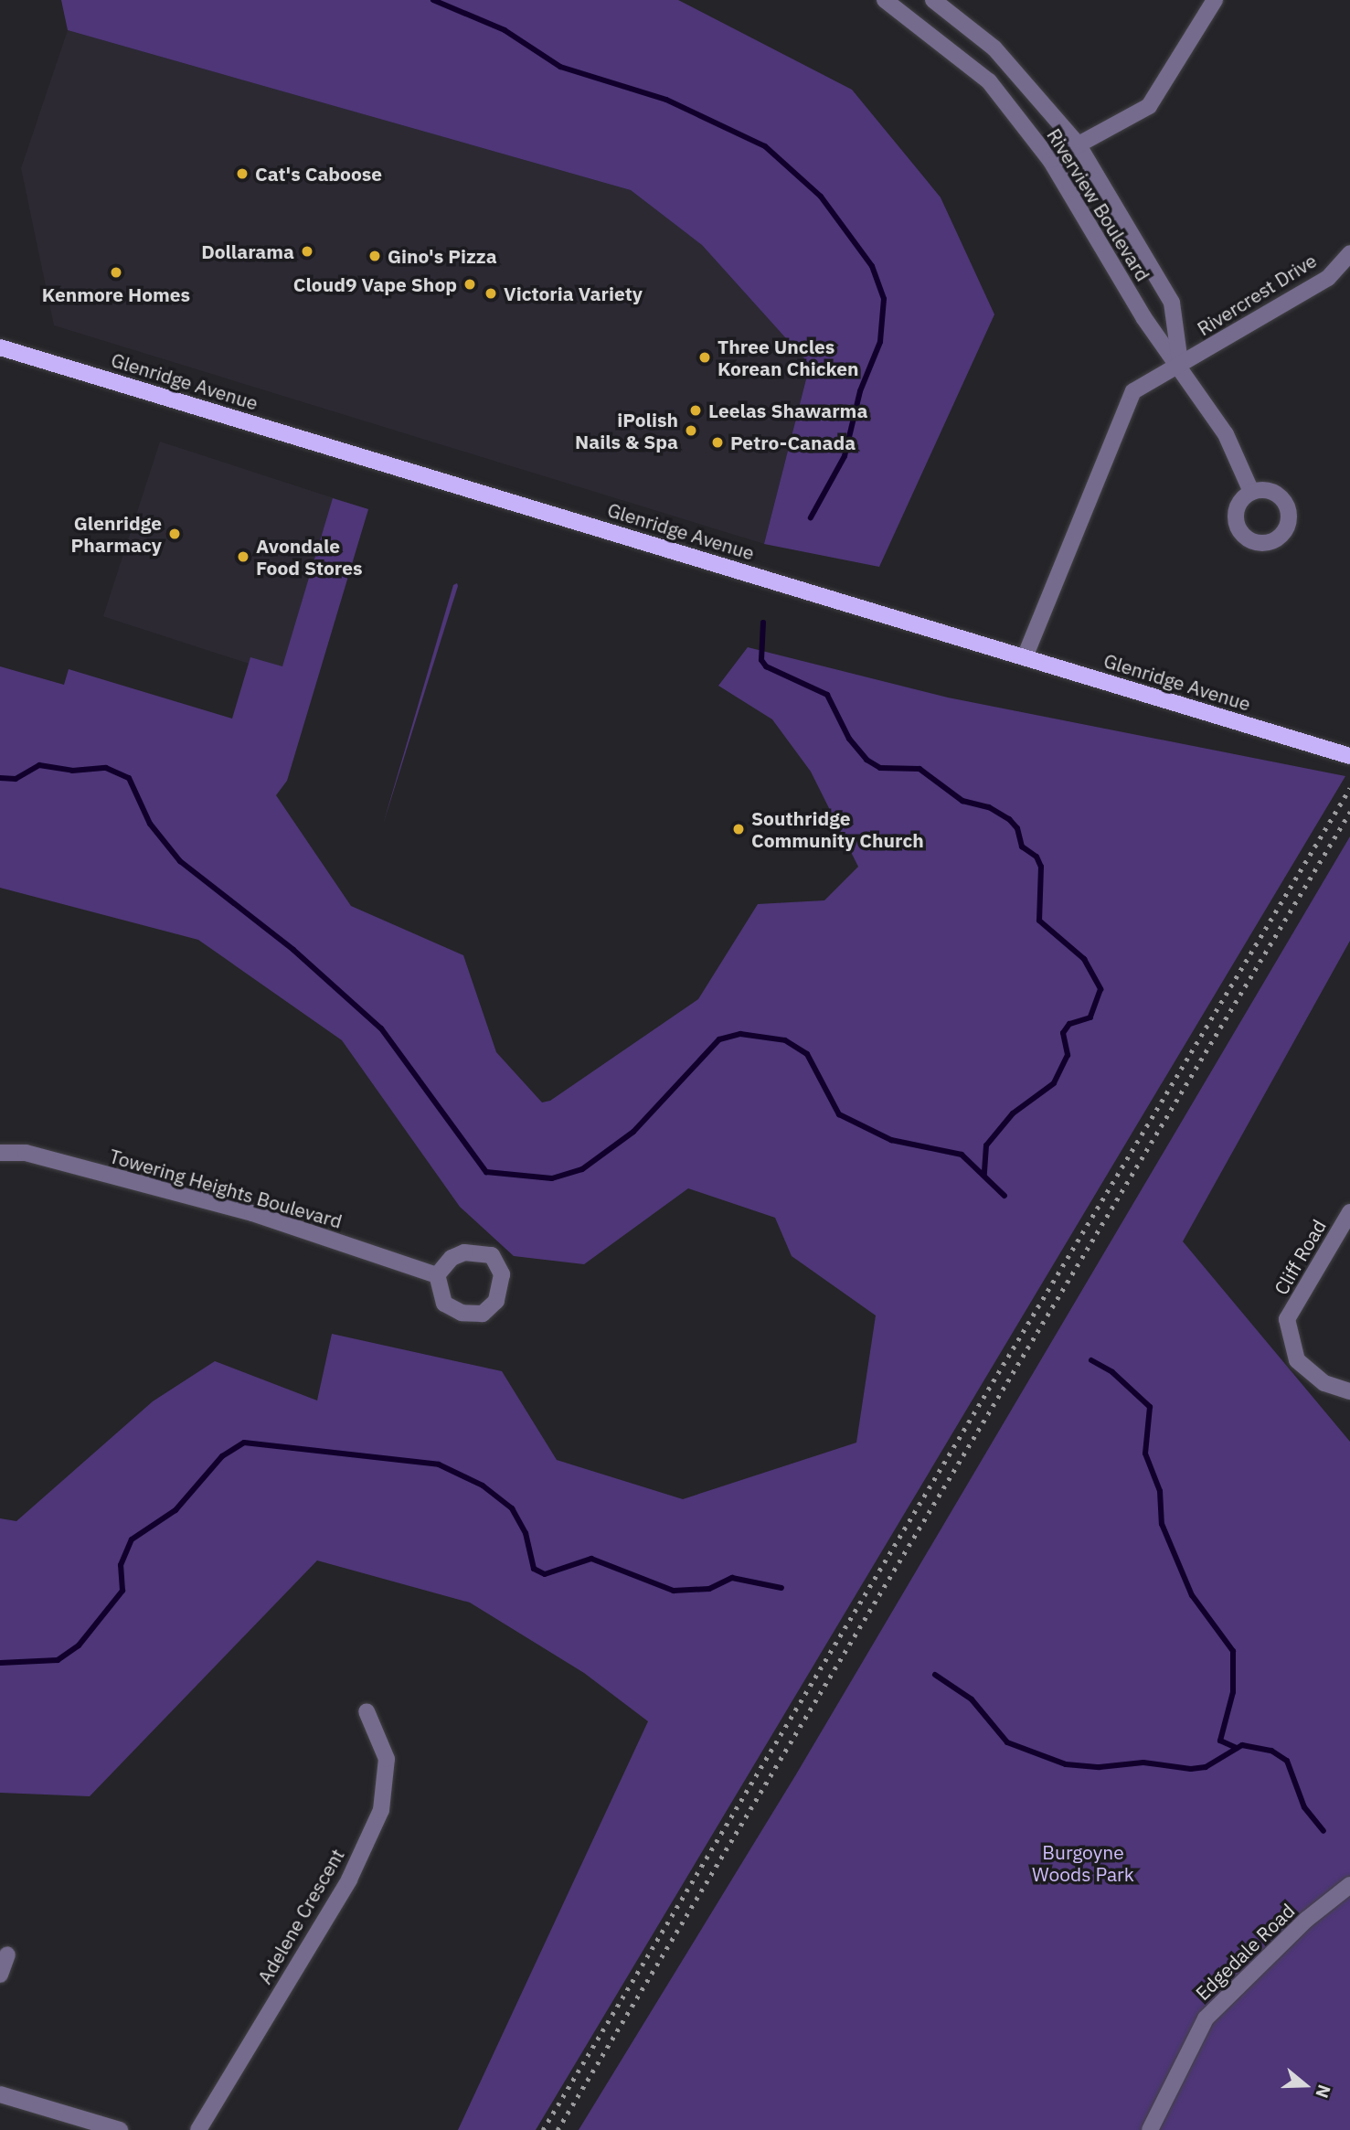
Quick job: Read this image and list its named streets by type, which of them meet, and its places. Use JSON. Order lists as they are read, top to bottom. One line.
{"streets":{"main road":["Glenridge Avenue"],"street":["Riverview Boulevard","Rivercrest Drive","Towering Heights Boulevard","Cliff Road","Adelene Crescent","Edgedale Road"]},"crossings":[["Riverview Boulevard","Rivercrest Drive"]],"parks":["Burgoyne Woods Park"],"places":["Cat's Caboose","Dollarama","Gino's Pizza","Kenmore Homes","Cloud9 Vape Shop","Victoria Variety","Three Uncles Korean Chicken","Leelas Shawarma","iPolish Nails & Spa","Petro-Canada","Glenridge Pharmacy","Avondale Food Stores","Southridge Community Church"],"north":"right"}
